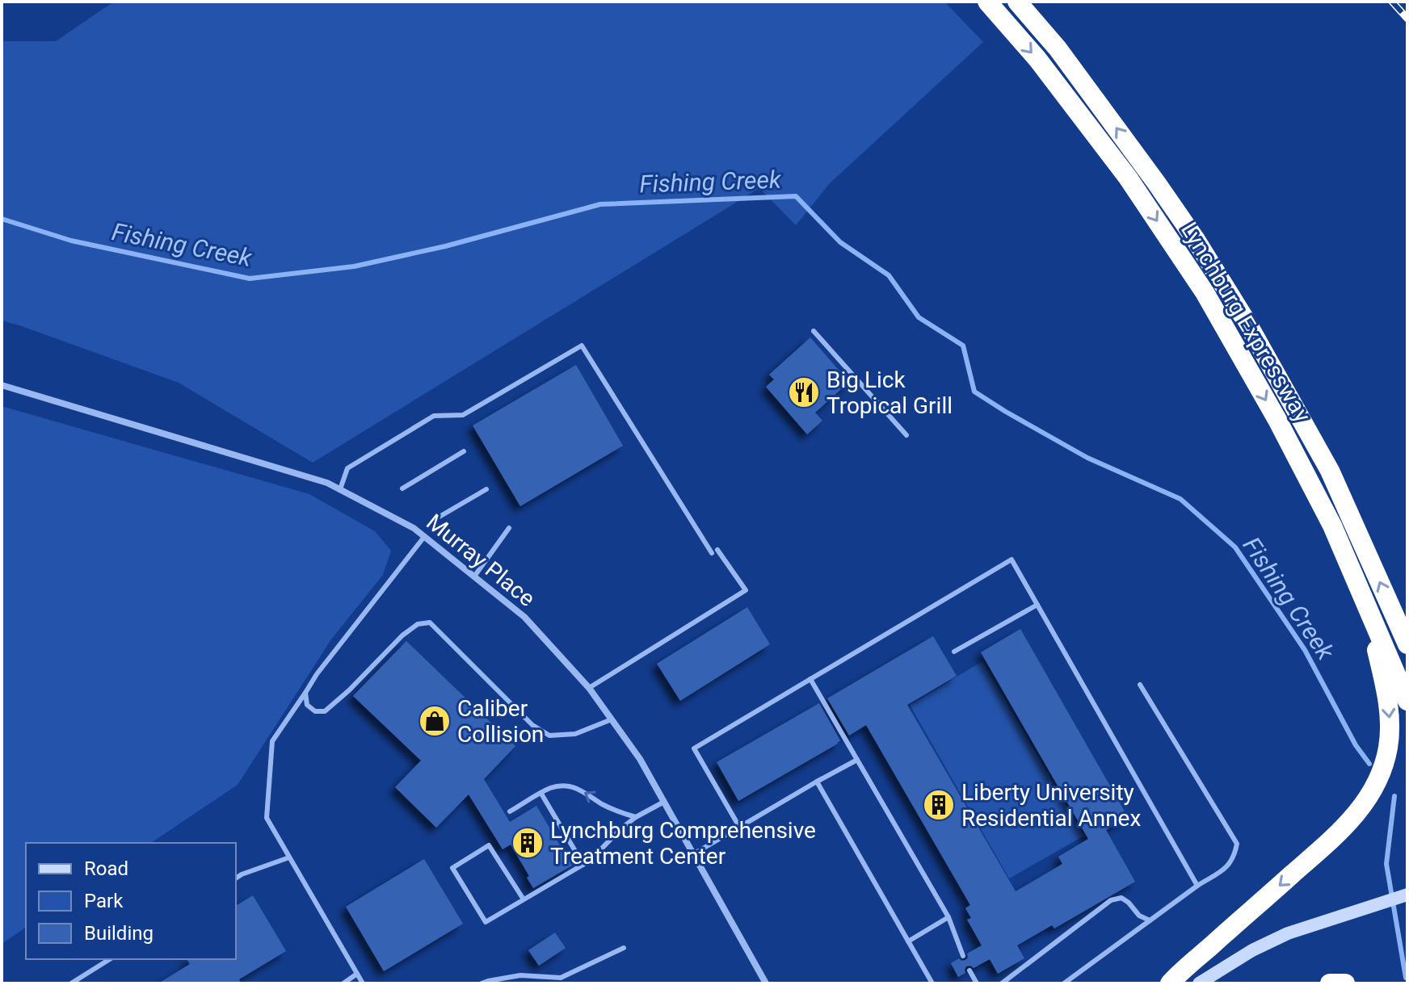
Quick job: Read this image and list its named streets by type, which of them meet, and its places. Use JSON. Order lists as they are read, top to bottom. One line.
{"streets":{"highway":["Lynchburg Expressway"],"street":["Murray Place"]},"water":["Fishing Creek"],"places":{"restaurant":["Big Lick Tropical Grill"],"shop":["Caliber Collision"],"building":["Liberty University Residential Annex","Lynchburg Comprehensive Treatment Center"]},"legend":["Road","Park","Building"]}
